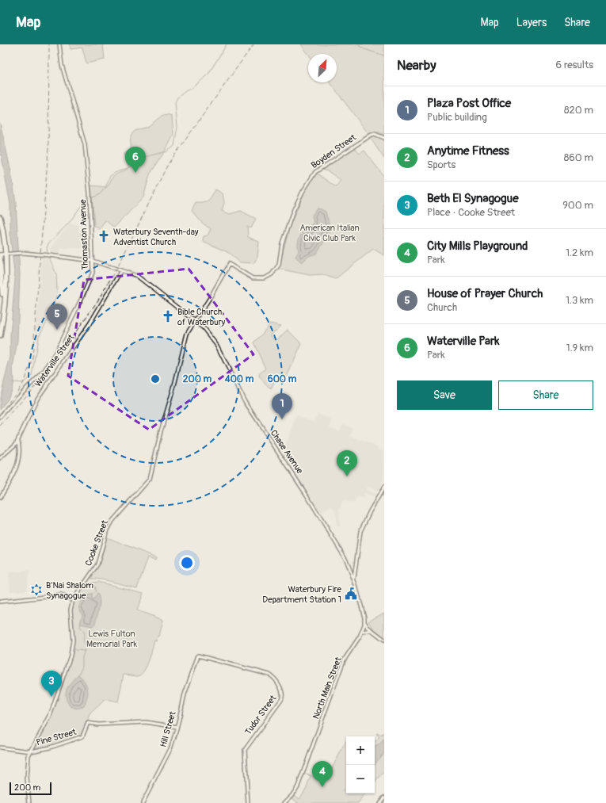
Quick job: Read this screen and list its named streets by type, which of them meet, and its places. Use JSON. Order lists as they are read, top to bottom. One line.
{"streets":{"main road":["Boyden Street","Thomaston Avenue","Waterville Street","Chase Avenue","Cooke Street","North Main Street","Tudor Street","Hill Street","Pine Street"]},"crossings":[["Boyden Street","Cooke Street"],["Thomaston Avenue","Chase Avenue"],["Waterville Street","Chase Avenue"],["Chase Avenue","Cooke Street"],["Cooke Street","Pine Street"],["Tudor Street","Hill Street"],["Hill Street","Pine Street"]],"parks":["American Italian Civic Club Park","Lewis Fulton Memorial Park"],"places":{"church":["Waterbury Seventh-day Adventist Church","Bible Church of Waterbury"],"synagogue":["B'Nai Shalom Synagogue"],"public building":["Waterbury Fire Department Station 1"]},"scale_bar":"200 m","north":"top right","page":{"header":"Map","nav":["Map","Layers","Share"],"heading":["Nearby","6 results"],"list":[{"mark":"1","name":"Plaza Post Office","note":"Public building","value":"820 m"},{"mark":"2","name":"Anytime Fitness","note":"Sports","value":"860 m"},{"mark":"3","name":"Beth El Synagogue","note":"Place · Cooke Street","value":"900 m"},{"mark":"4","name":"City Mills Playground","note":"Park","value":"1.2 km"},{"mark":"5","name":"House of Prayer Church","note":"Church","value":"1.3 km"},{"mark":"6","name":"Waterville Park","note":"Park","value":"1.9 km"}],"pins":["6","5","1","2","3","4"],"buttons":["Save","Share"],"map_buttons":["+","−"],"scale":"200 m"},"rings":["200 m","400 m","600 m"]}
